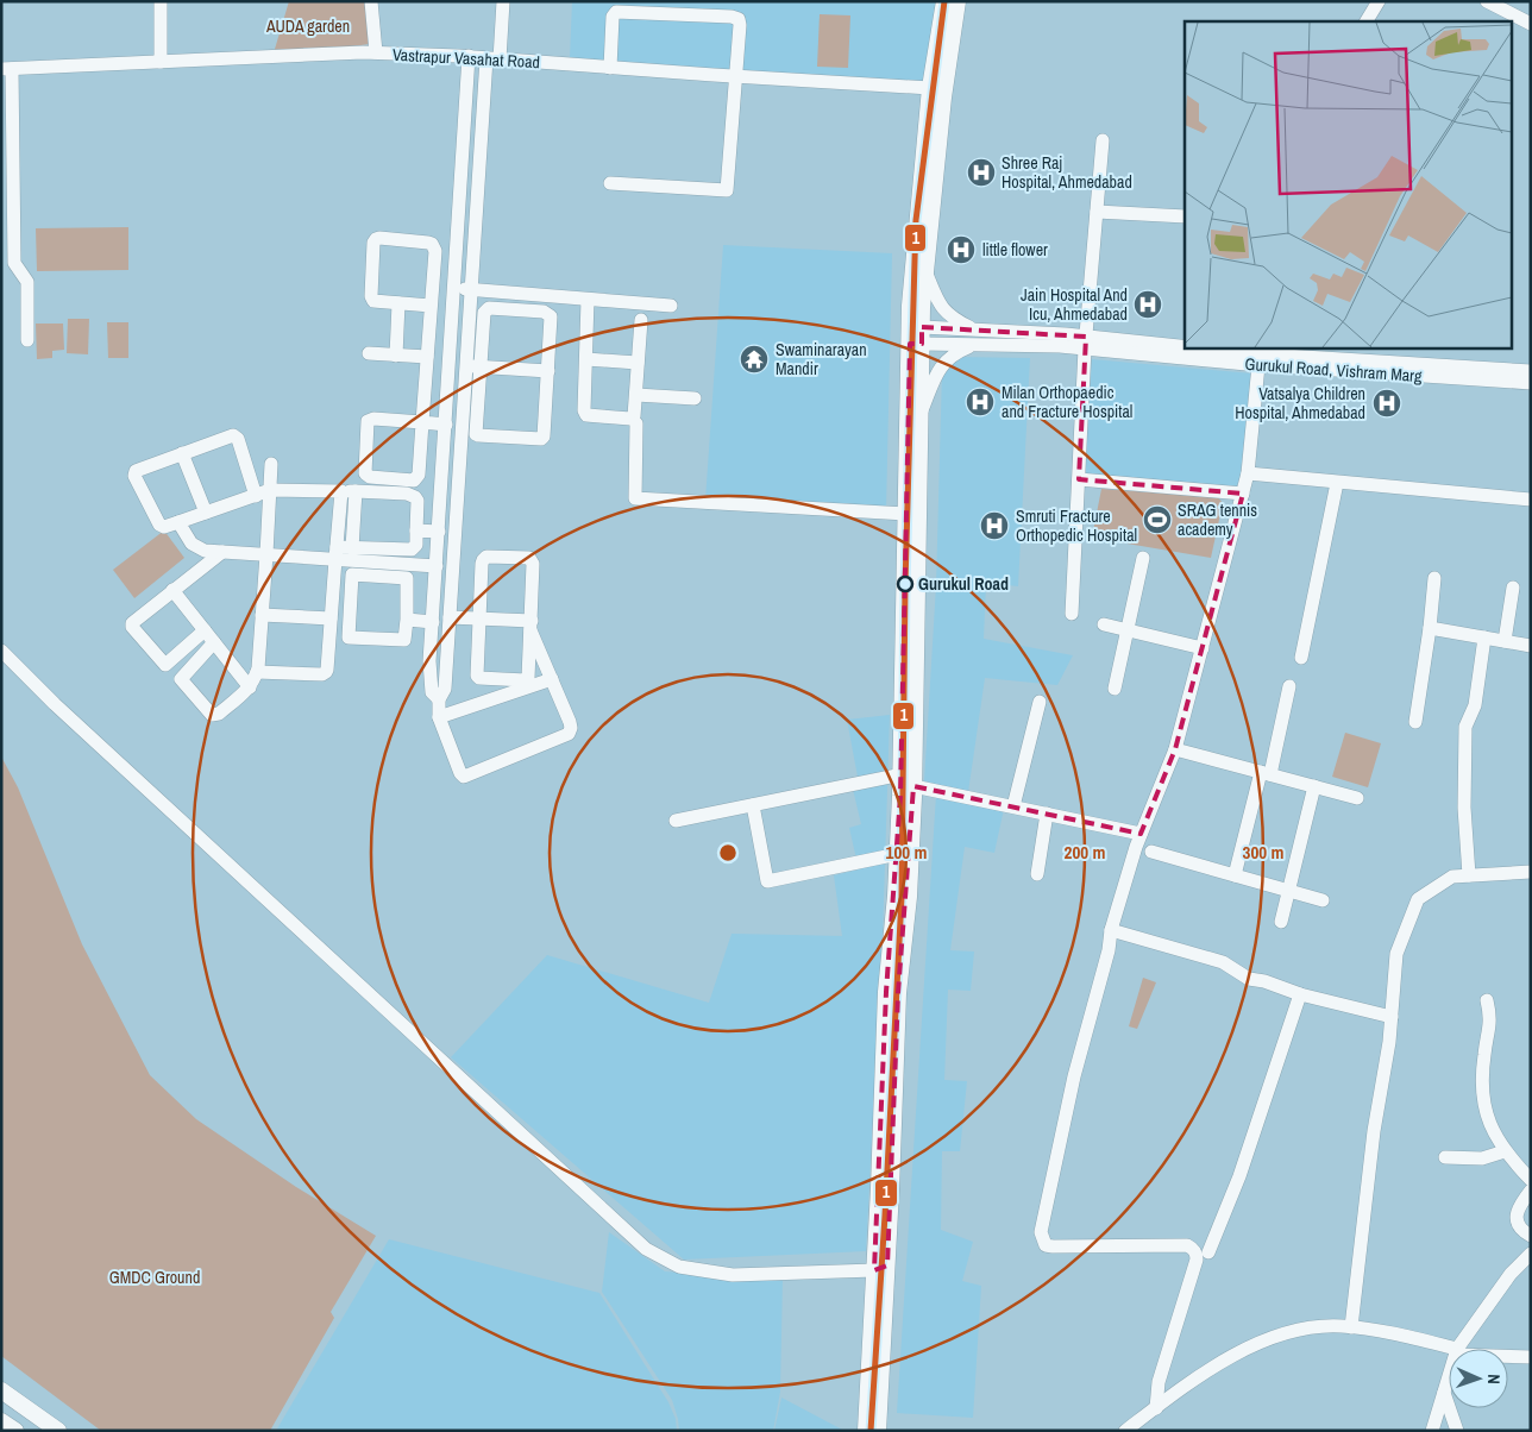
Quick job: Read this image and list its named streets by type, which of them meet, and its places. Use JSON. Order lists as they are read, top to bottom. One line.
{"streets":{"street":["Vastrapur Vasahat Road","Gurukul Road, Vishram Marg"]},"parks":["AUDA garden","GMDC Ground"],"places":{"hospital":["Shree Raj Hospital, Ahmedabad","little flower","Jain Hospital And Icu, Ahmedabad","Milan Orthopaedic and Fracture Hospital","Vatsalya Children Hospital, Ahmedabad","Smruti Fracture Orthopedic Hospital"],"temple":["Swaminarayan Mandir"],"sports":["SRAG tennis academy"],"other":["Gurukul Road"]},"lines":["transit line 1"],"north":"right","rings":["100 m","200 m","300 m"]}
